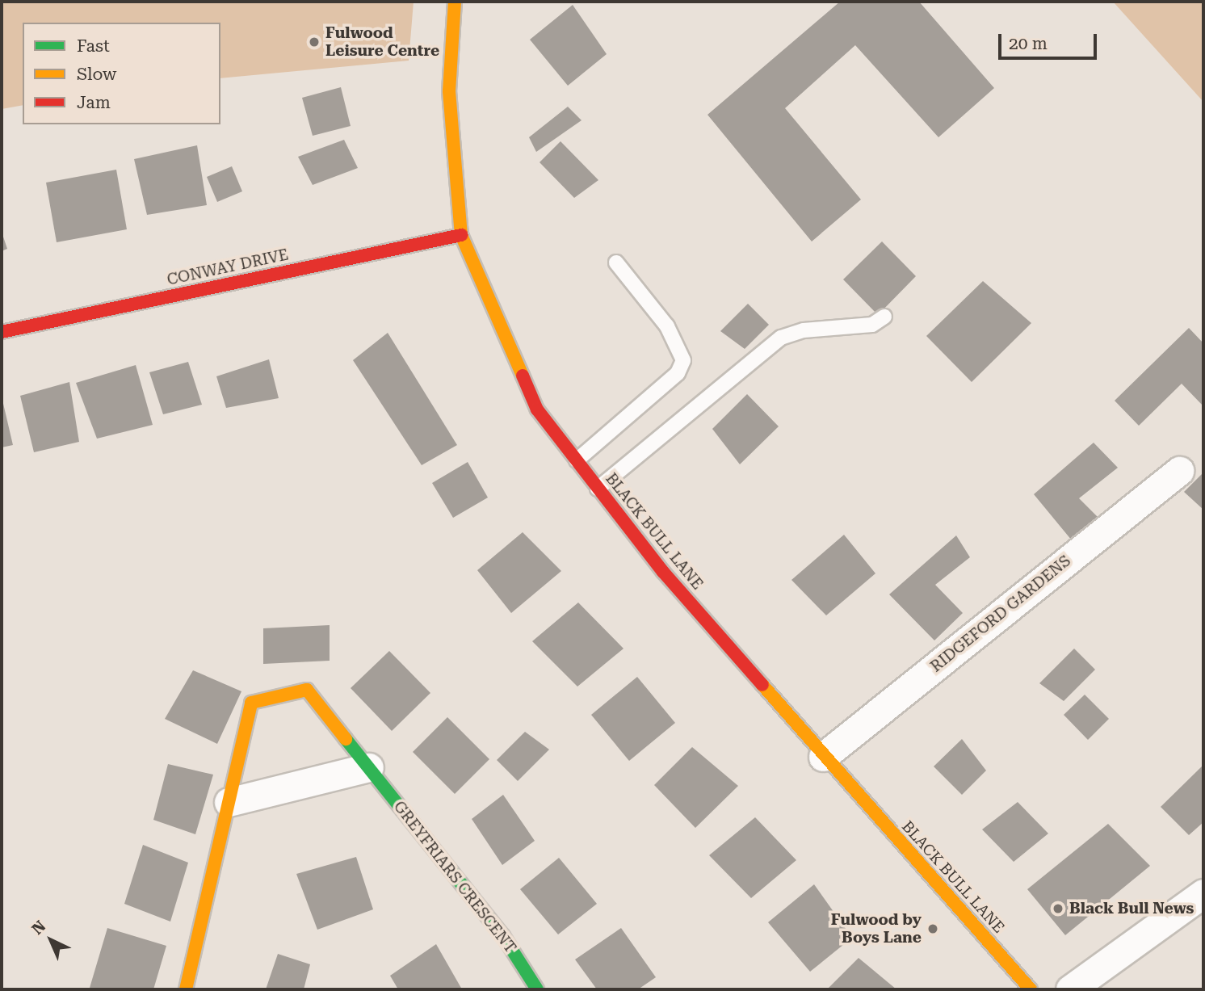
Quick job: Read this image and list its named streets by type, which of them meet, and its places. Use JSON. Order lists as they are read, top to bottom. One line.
{"streets":{"street":["CONWAY DRIVE","BLACK BULL LANE","RIDGEFORD GARDENS","GREYFRIARS CRESCENT"]},"crossings":[["CONWAY DRIVE","BLACK BULL LANE"],["BLACK BULL LANE","RIDGEFORD GARDENS"]],"places":["Fulwood Leisure Centre","Black Bull News","Fulwood by Boys Lane"],"legend":["Fast","Slow","Jam"],"scale_bar":"20 m","north":"top left"}
